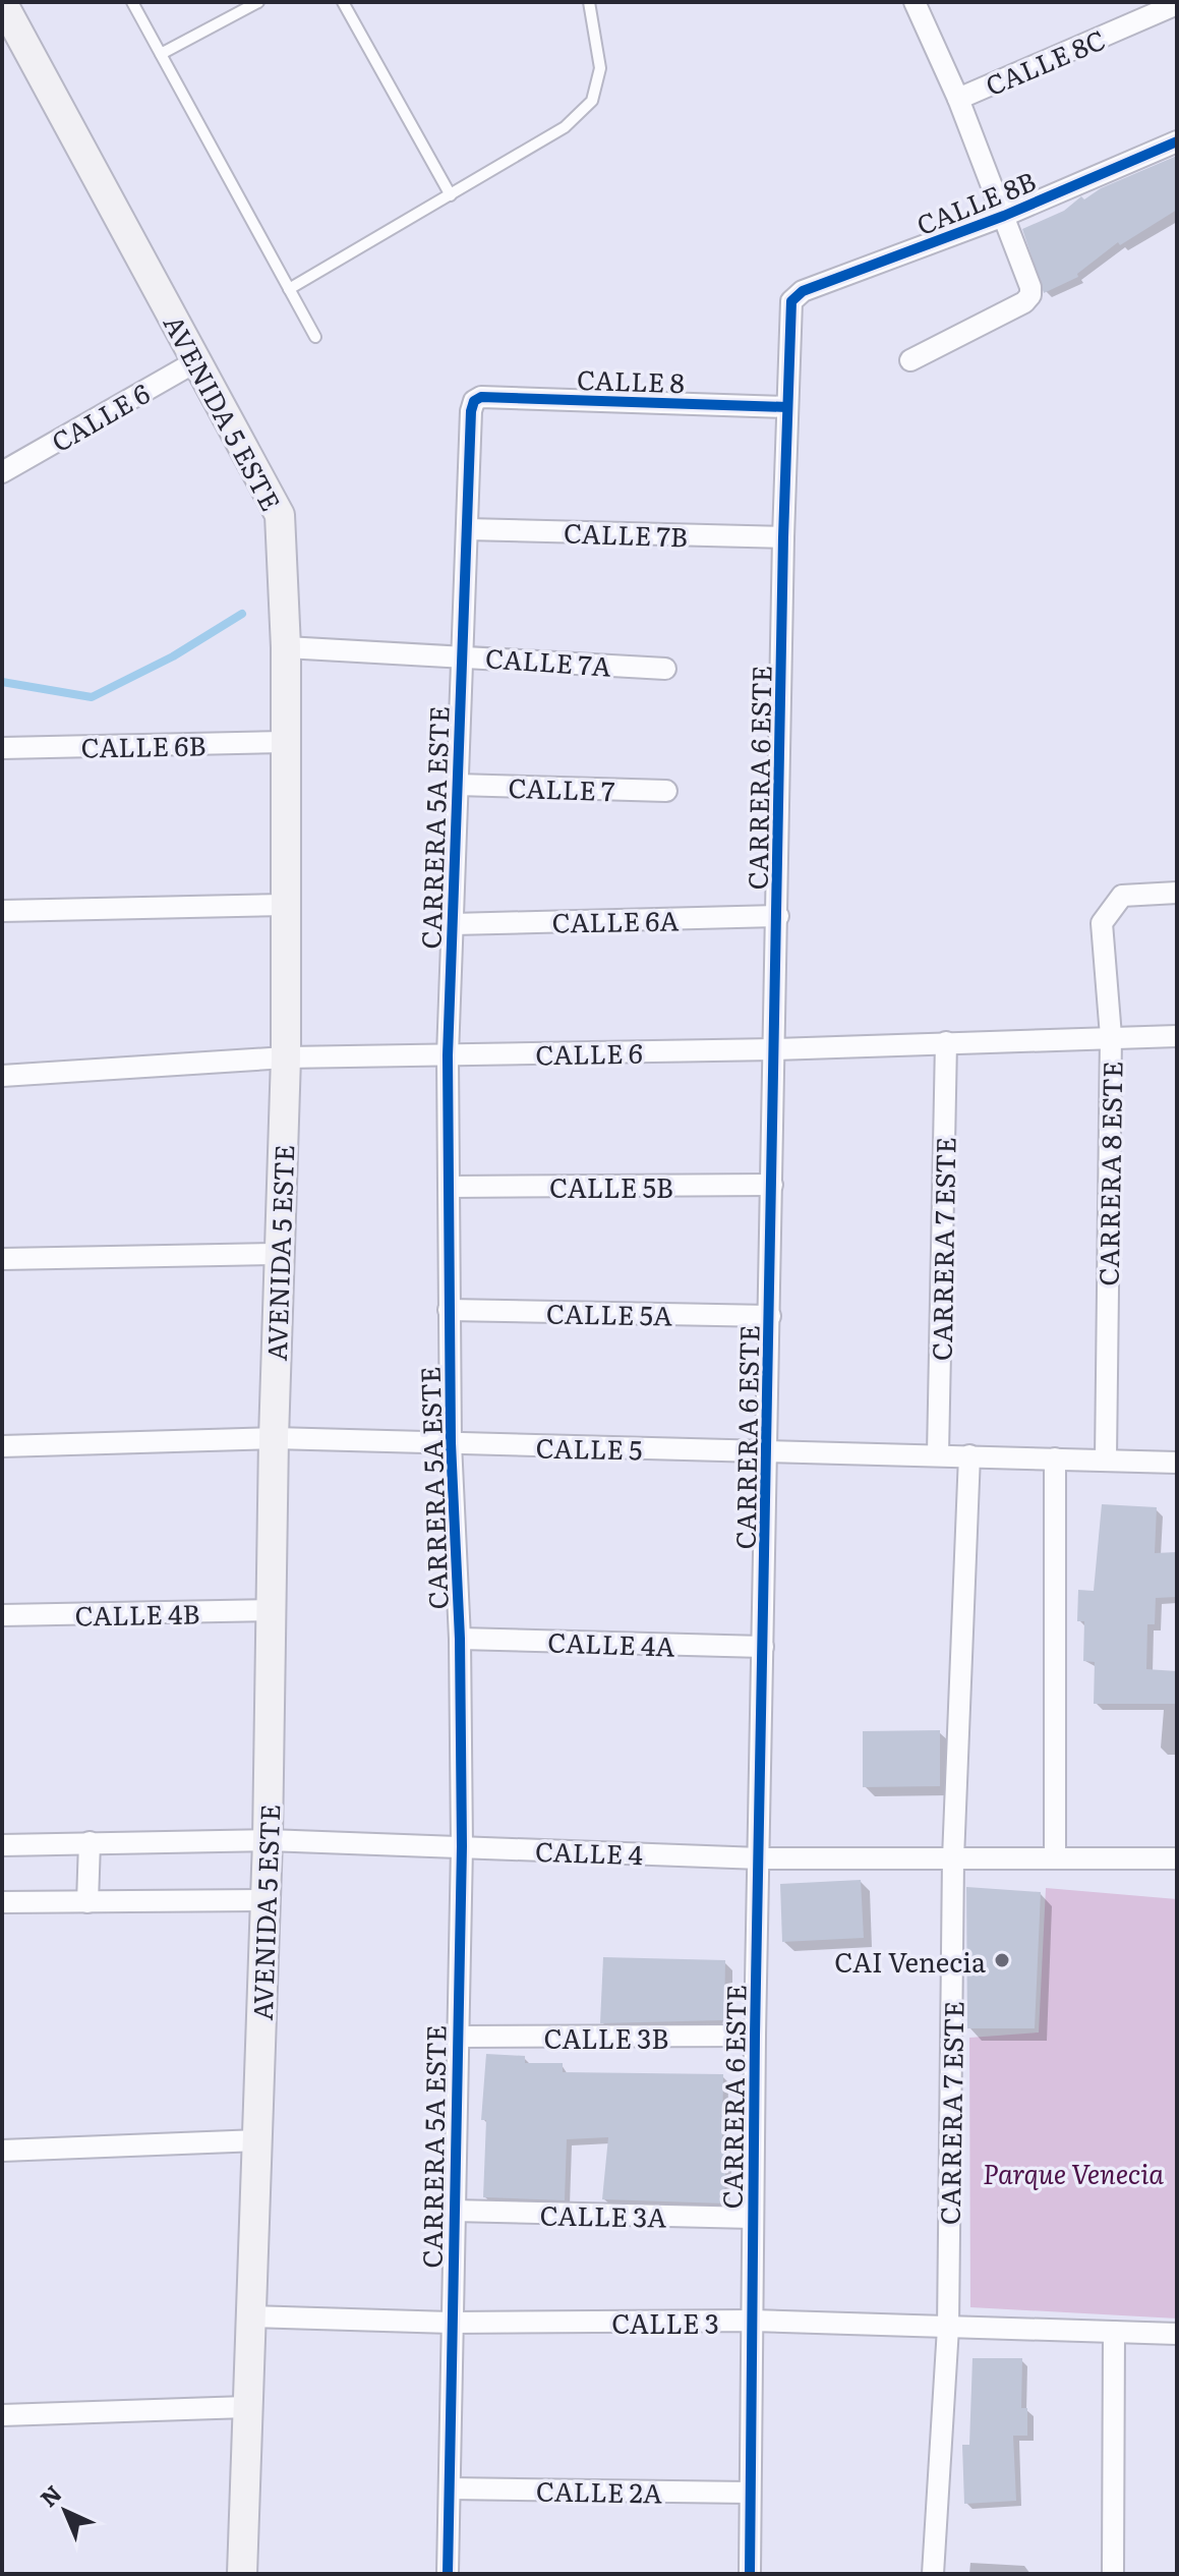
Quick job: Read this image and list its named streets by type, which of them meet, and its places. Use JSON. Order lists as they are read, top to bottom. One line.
{"streets":{"main road":["AVENIDA 5 ESTE"],"street":["CALLE 8C","CALLE 8B","CALLE 8","CALLE 6","CALLE 7B","CALLE 7A","CALLE 6B","CARRERA 6 ESTE","CALLE 7","CARRERA 5A ESTE","CALLE 6A","CARRERA 8 ESTE","CALLE 5B","CARRERA 7 ESTE","CALLE 5A","CALLE 5","CALLE 4B","CALLE 4A","CALLE 4","CALLE 3B","CALLE 3A","CALLE 3","CALLE 2A"]},"crossings":[["CALLE 8B","CARRERA 6 ESTE"],["CALLE 8","CARRERA 6 ESTE"],["CALLE 8","CARRERA 5A ESTE"],["AVENIDA 5 ESTE","CALLE 6"],["AVENIDA 5 ESTE","CALLE 7A"],["AVENIDA 5 ESTE","CALLE 6B"],["AVENIDA 5 ESTE","CALLE 5"],["AVENIDA 5 ESTE","CALLE 4B"],["AVENIDA 5 ESTE","CALLE 4"],["AVENIDA 5 ESTE","CALLE 3"],["CALLE 6","CARRERA 6 ESTE"],["CALLE 6","CARRERA 5A ESTE"],["CALLE 6","CARRERA 8 ESTE"],["CALLE 6","CARRERA 7 ESTE"],["CALLE 7B","CARRERA 6 ESTE"],["CALLE 7B","CARRERA 5A ESTE"],["CALLE 7A","CARRERA 5A ESTE"],["CARRERA 6 ESTE","CALLE 6A"],["CARRERA 6 ESTE","CALLE 5B"],["CARRERA 6 ESTE","CALLE 5A"],["CARRERA 6 ESTE","CALLE 5"],["CARRERA 6 ESTE","CALLE 4A"],["CARRERA 6 ESTE","CALLE 4"],["CARRERA 6 ESTE","CALLE 3B"],["CARRERA 6 ESTE","CALLE 3A"],["CARRERA 6 ESTE","CALLE 3"],["CARRERA 6 ESTE","CALLE 2A"],["CALLE 7","CARRERA 5A ESTE"],["CARRERA 5A ESTE","CALLE 6A"],["CARRERA 5A ESTE","CALLE 5B"],["CARRERA 5A ESTE","CALLE 5A"],["CARRERA 5A ESTE","CALLE 5"],["CARRERA 5A ESTE","CALLE 4A"],["CARRERA 5A ESTE","CALLE 4"],["CARRERA 5A ESTE","CALLE 3B"],["CARRERA 5A ESTE","CALLE 3A"],["CARRERA 5A ESTE","CALLE 3"],["CARRERA 5A ESTE","CALLE 2A"],["CARRERA 8 ESTE","CALLE 5"],["CARRERA 7 ESTE","CALLE 5"],["CARRERA 7 ESTE","CALLE 4"],["CARRERA 7 ESTE","CALLE 3"]],"parks":["Parque Venecia"],"places":["CAI Venecia"],"north":"top left"}
